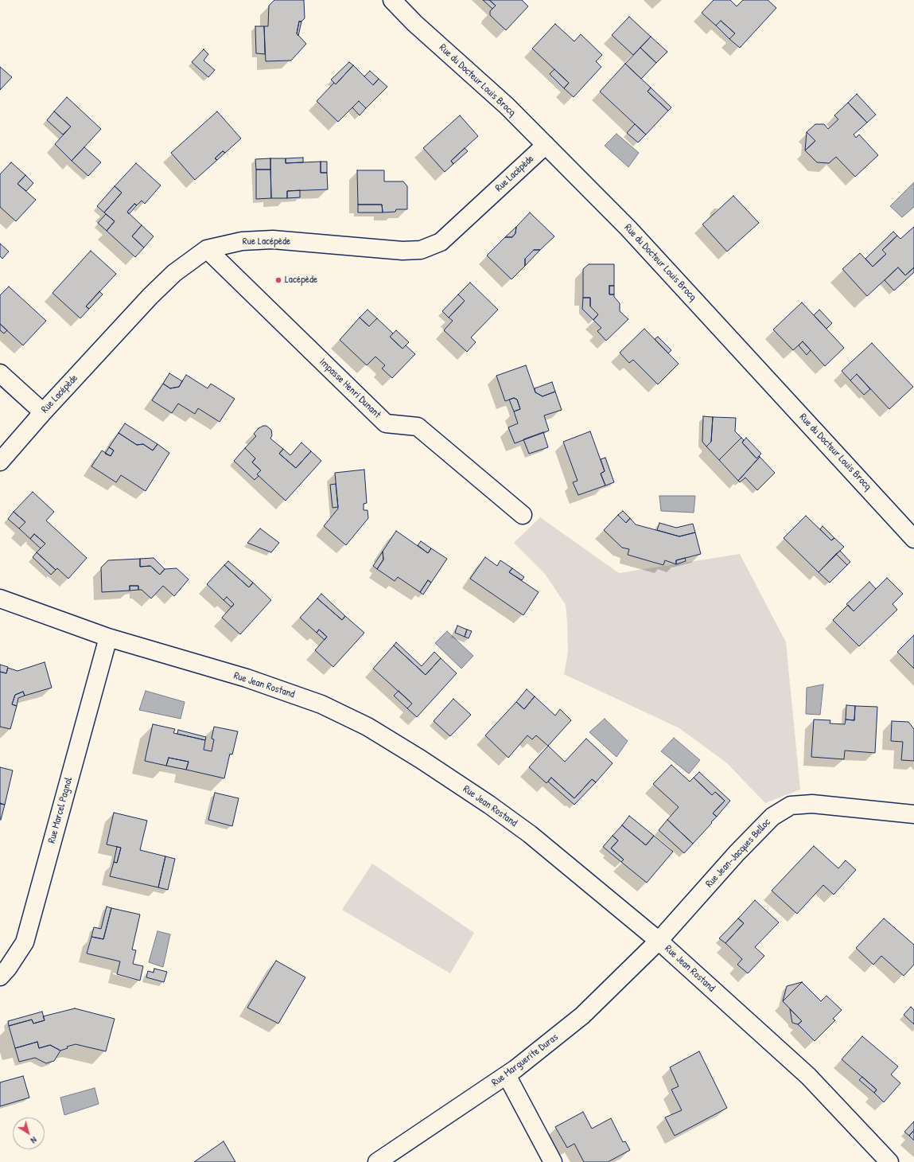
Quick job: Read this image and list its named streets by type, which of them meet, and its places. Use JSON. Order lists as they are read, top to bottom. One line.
{"streets":{"street":["Rue du Docteur Louis Brocq","Rue Lacépède","Impasse Henri Dunant","Rue Jean Rostand","Rue Marcel Pagnol","Rue Jean-Jacques Belloc","Rue Marguerite Duras"]},"crossings":[["Rue du Docteur Louis Brocq","Rue Lacépède"],["Rue Lacépède","Impasse Henri Dunant"],["Rue Jean Rostand","Rue Marcel Pagnol"],["Rue Jean Rostand","Rue Jean-Jacques Belloc"],["Rue Jean Rostand","Rue Marguerite Duras"],["Rue Jean-Jacques Belloc","Rue Marguerite Duras"]],"places":["Lacépède"],"north":"bottom right"}
